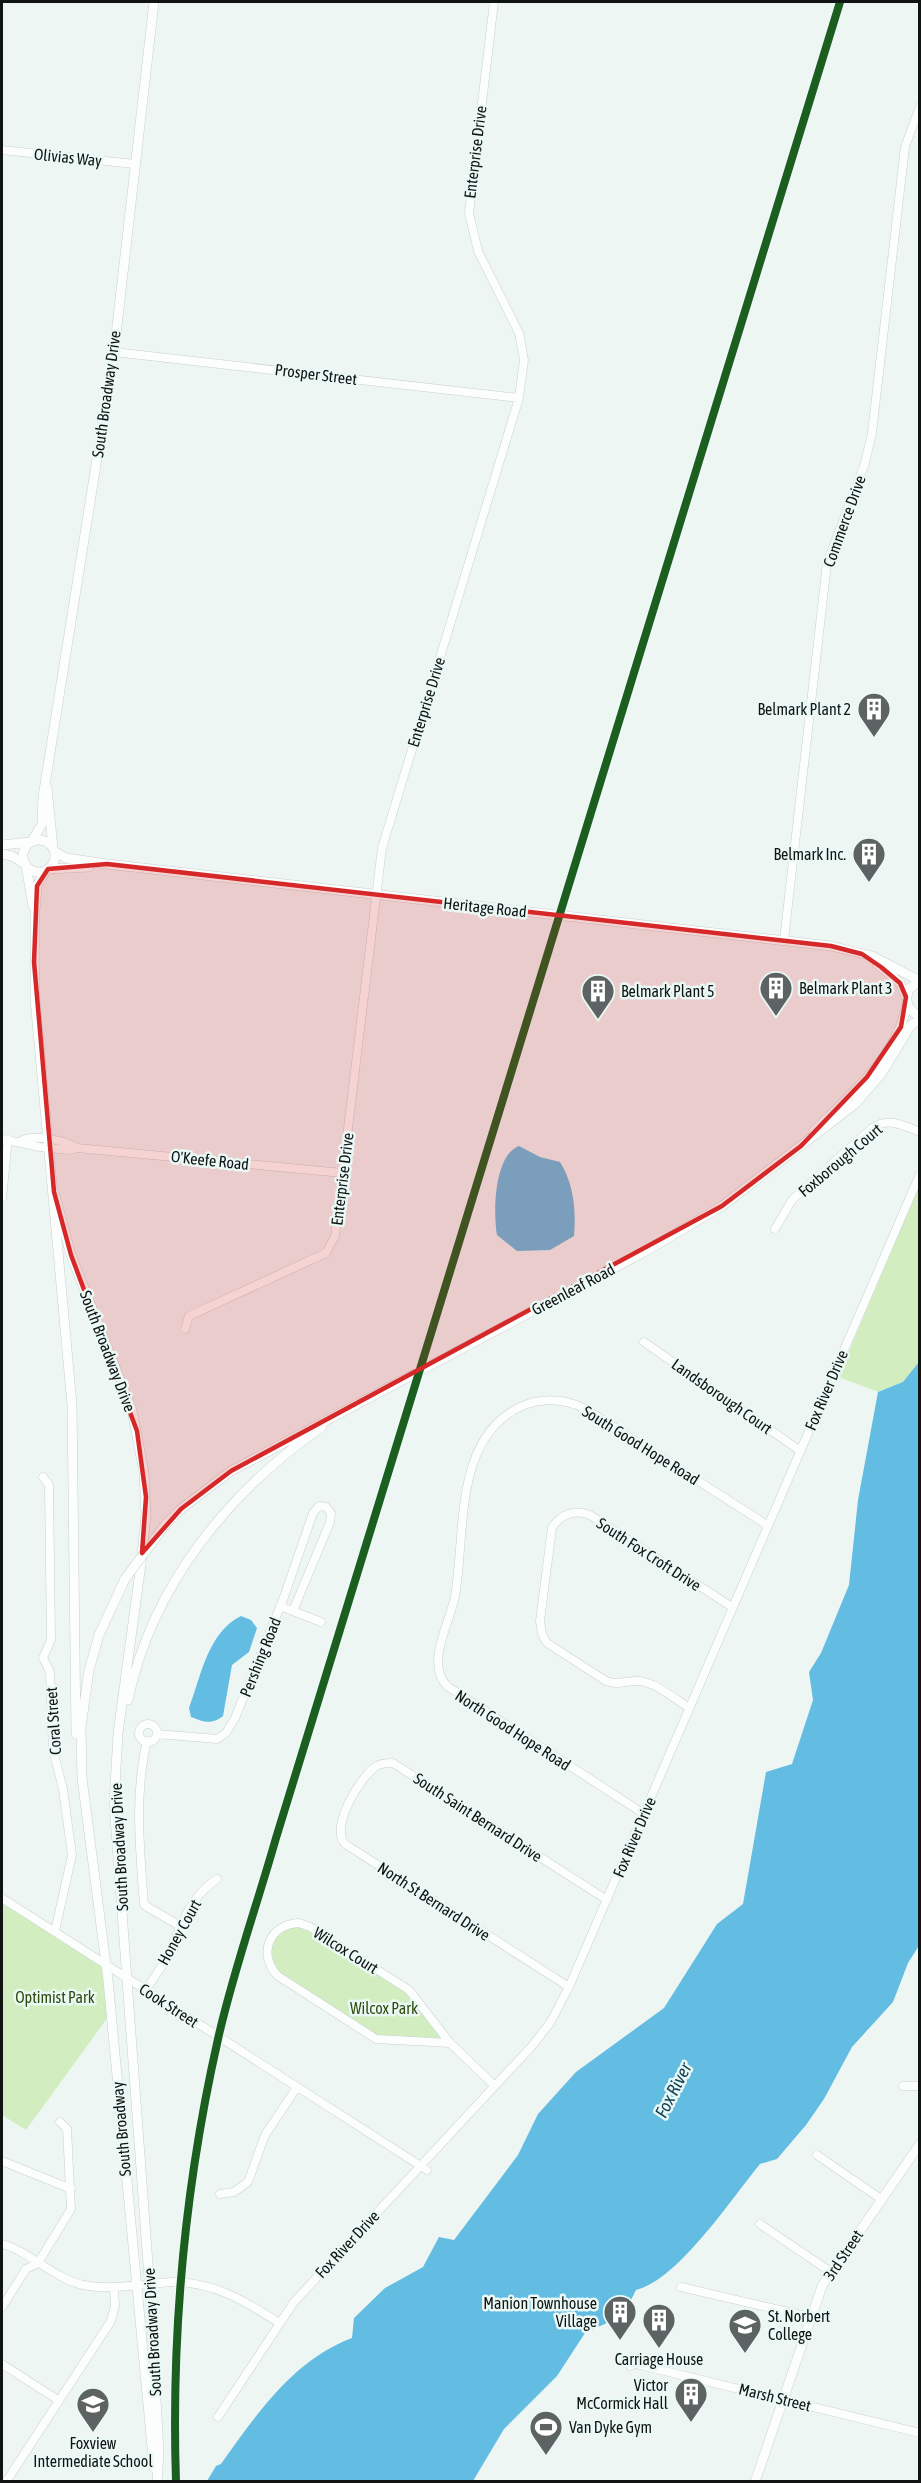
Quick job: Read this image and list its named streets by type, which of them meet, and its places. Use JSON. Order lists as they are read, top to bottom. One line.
{"streets":{"main road":["South Broadway Drive","Heritage Road","Greenleaf Road","South Broadway","3rd Street"],"street":["Enterprise Drive","Olivias Way","Prosper Street","Commerce Drive","O'Keefe Road","Foxborough Court","Fox River Drive","Landsborough Court","South Good Hope Road","South Fox Croft Drive","Pershing Road","Coral Street","North Good Hope Road","South Saint Bernard Drive","North St Bernard Drive","Honey Court","Wilcox Court","Cook Street","Marsh Street"]},"crossings":[["Enterprise Drive","Prosper Street"],["Enterprise Drive","Heritage Road"],["Enterprise Drive","O'Keefe Road"],["Olivias Way","South Broadway Drive"],["Prosper Street","South Broadway Drive"],["South Broadway Drive","Heritage Road"],["South Broadway Drive","O'Keefe Road"],["South Broadway Drive","Cook Street"],["South Broadway Drive","South Broadway"],["Commerce Drive","Heritage Road"],["Heritage Road","Greenleaf Road"],["Fox River Drive","Landsborough Court"],["Fox River Drive","South Good Hope Road"],["Fox River Drive","South Fox Croft Drive"],["Fox River Drive","North Good Hope Road"],["Fox River Drive","South Saint Bernard Drive"],["Fox River Drive","North St Bernard Drive"],["Fox River Drive","Wilcox Court"],["Fox River Drive","Cook Street"],["South Good Hope Road","North Good Hope Road"],["Coral Street","Cook Street"],["South Saint Bernard Drive","North St Bernard Drive"],["Honey Court","Cook Street"],["Cook Street","South Broadway"],["3rd Street","Marsh Street"]],"water":["Fox River"],"parks":["Optimist Park","Wilcox Park"],"places":{"building":["Belmark Plant 2","Belmark Inc.","Belmark Plant 3","Belmark Plant 5","Manion Townhouse Village","Carriage House","Victor McCormick Hall"],"school or university":["St. Norbert College","Foxview Intermediate School"],"sports":["Van Dyke Gym"]}}
